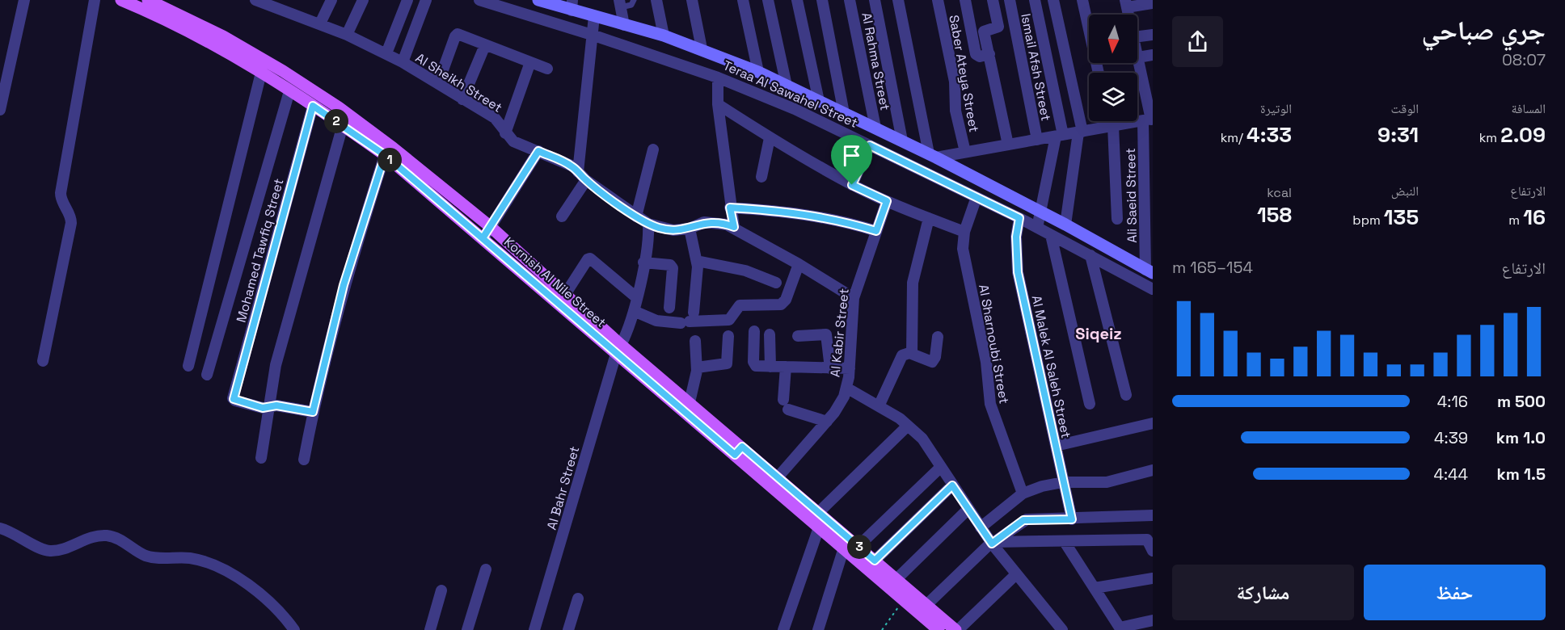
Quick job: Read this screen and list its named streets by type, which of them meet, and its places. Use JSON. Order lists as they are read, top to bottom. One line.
{"streets":{"main road":["Teraa Al Sawahel Street","Kornish Al Nile Street"],"street":["Al Rahma Street","Ismail Afsh Street","Saber Ateya Street","Al Sheikh Street","Ali Saeid Street","Mohamed Tawfiq Street","Al Kabir Street","Al Sharnoubi Street","Al Malek Al Saleh Street","Al Bahr Street"]},"crossings":[["Al Rahma Street","Teraa Al Sawahel Street"],["Al Sheikh Street","Al Kabir Street"],["Teraa Al Sawahel Street","Ali Saeid Street"],["Teraa Al Sawahel Street","Al Sharnoubi Street"],["Teraa Al Sawahel Street","Al Malek Al Saleh Street"],["Mohamed Tawfiq Street","Kornish Al Nile Street"],["Kornish Al Nile Street","Al Kabir Street"],["Kornish Al Nile Street","Al Bahr Street"]],"districts":["Siqeiz"],"north":"bottom","page":{"heading":["جري صباحي","08:07"],"stats":[["المسافة","2.09 km"],["الوقت","9:31"],["الوتيرة","4:33 /km"],["الارتفاع","16 m"],["النبض","135 bpm"],["kcal","158"]],"pins":["2","1","3"],"chart":["الارتفاع","154–165 m"],"list":[{"name":"500 m","note":"4:16"},{"name":"1.0 km","note":"4:39"},{"name":"1.5 km","note":"4:44"}],"buttons":["حفظ","مشاركة"]}}
